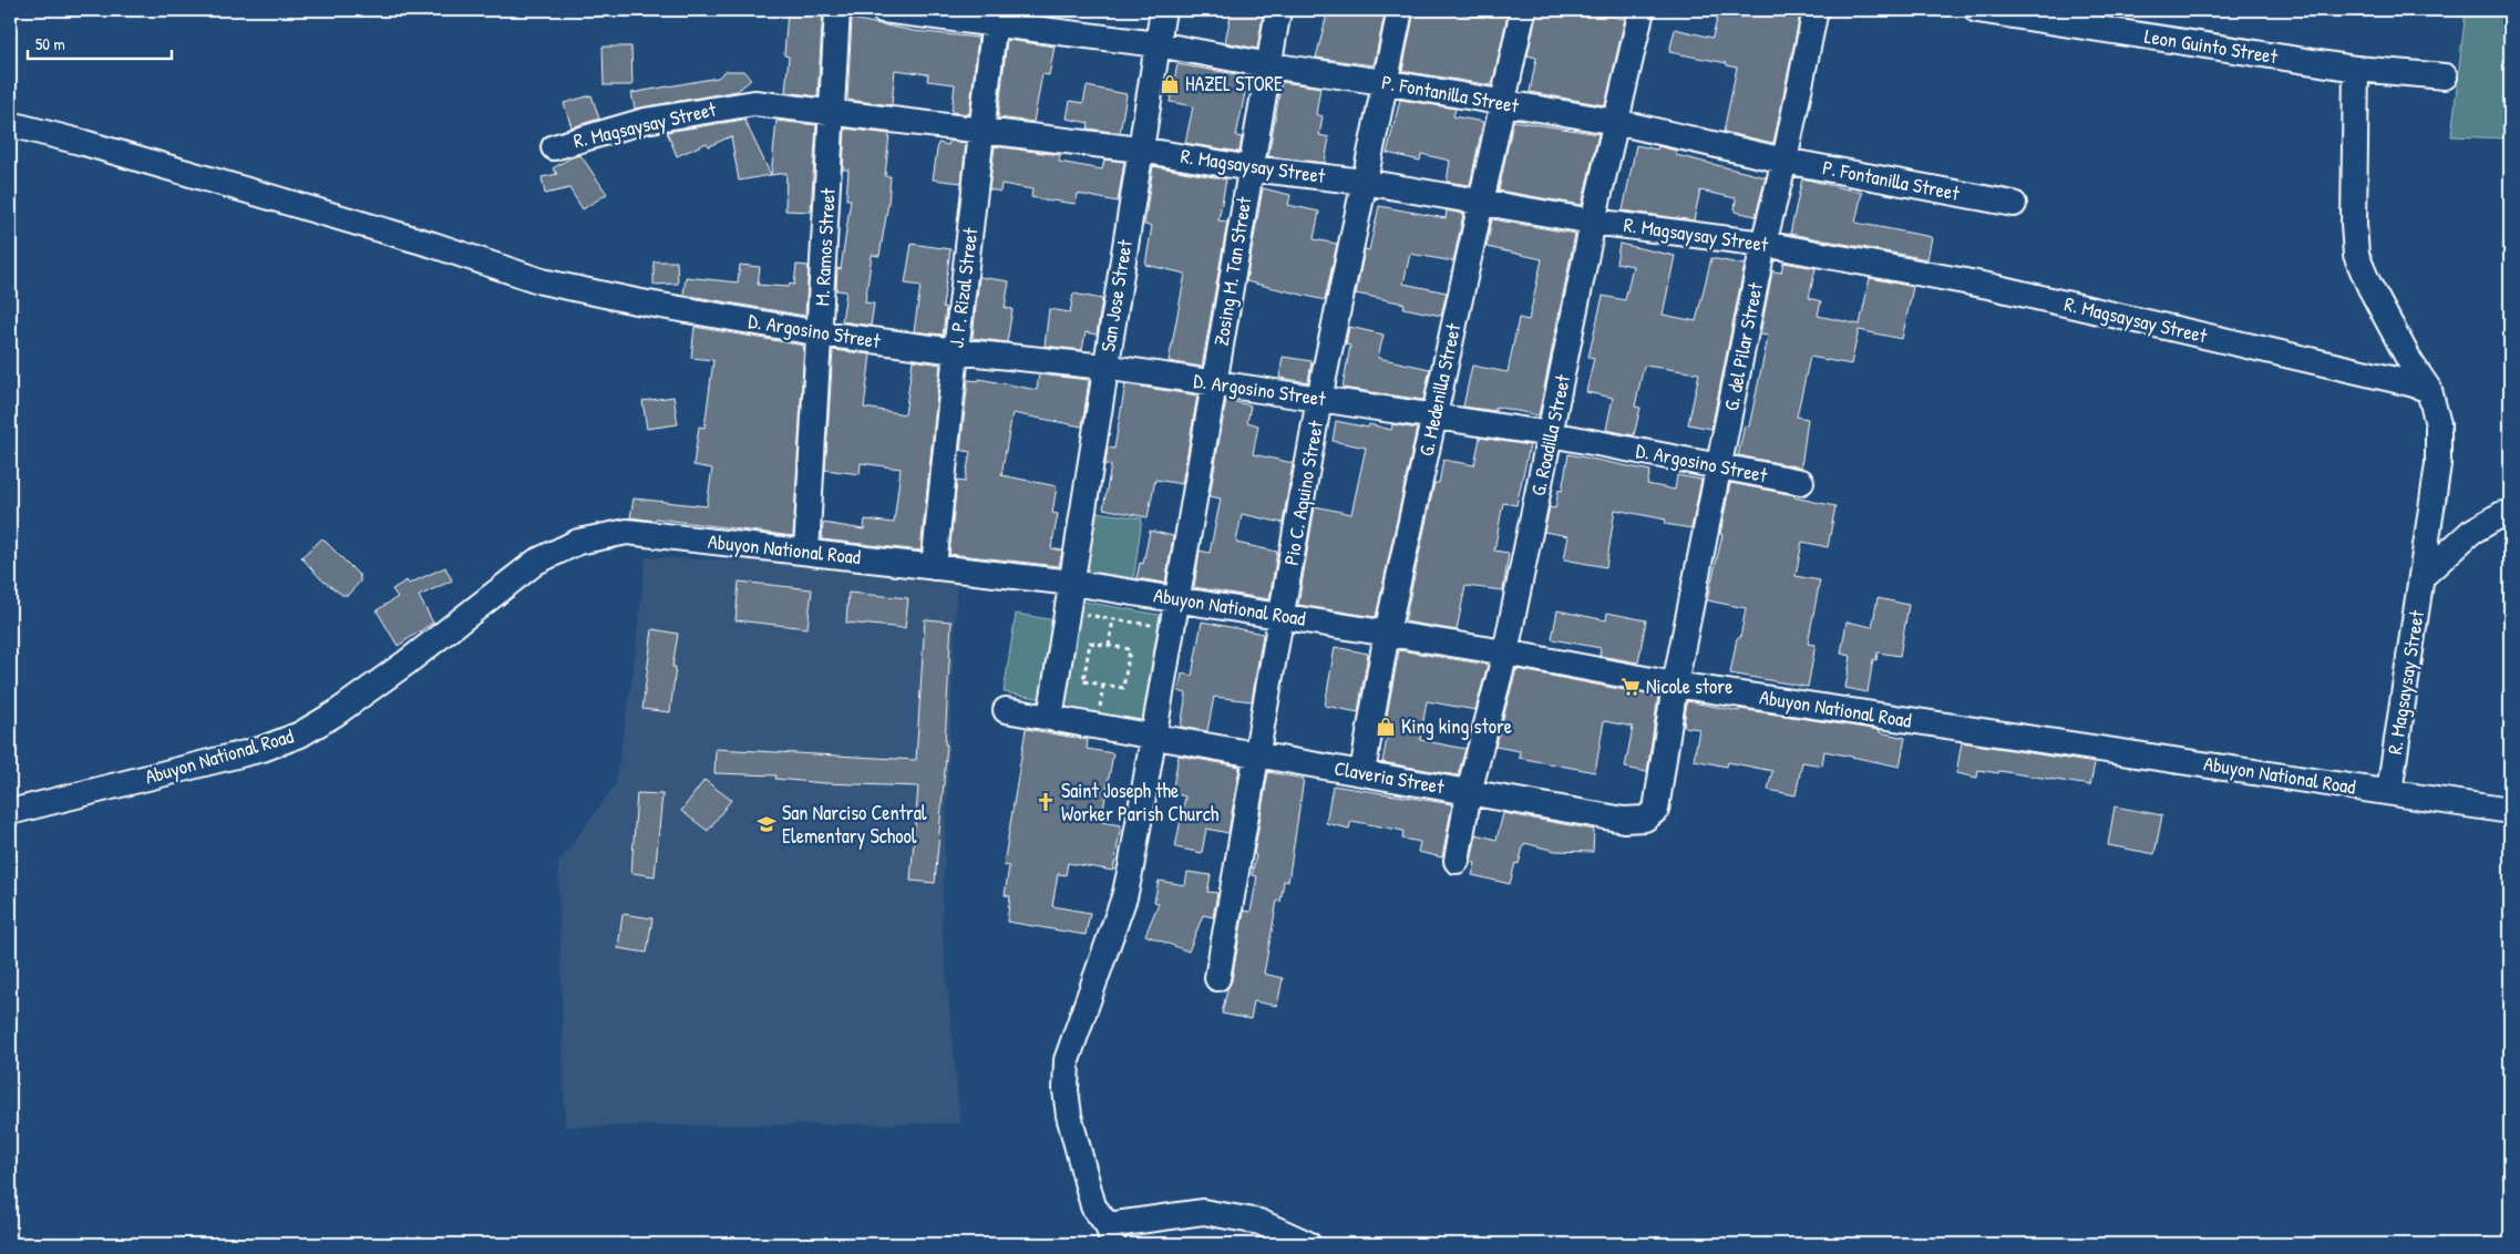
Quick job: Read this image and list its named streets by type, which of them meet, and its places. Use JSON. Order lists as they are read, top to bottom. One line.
{"streets":{"street":["Leon Guinto Street","P. Fontanilla Street","R. Magsaysay Street","M. Ramos Street","Zosing M. Tan Street","J. P. Rizal Street","San Jose Street","D. Argosino Street","G. del Pilar Street","G. Medenilla Street","G. Roadilla Street","Pio C. Aquino Street","Abuyon National Road","Claveria Street"]},"crossings":[["P. Fontanilla Street","Zosing M. Tan Street"],["P. Fontanilla Street","J. P. Rizal Street"],["P. Fontanilla Street","San Jose Street"],["P. Fontanilla Street","G. del Pilar Street"],["P. Fontanilla Street","G. Medenilla Street"],["P. Fontanilla Street","G. Roadilla Street"],["P. Fontanilla Street","Pio C. Aquino Street"],["R. Magsaysay Street","M. Ramos Street"],["R. Magsaysay Street","Zosing M. Tan Street"],["R. Magsaysay Street","J. P. Rizal Street"],["R. Magsaysay Street","San Jose Street"],["R. Magsaysay Street","G. del Pilar Street"],["R. Magsaysay Street","G. Medenilla Street"],["R. Magsaysay Street","G. Roadilla Street"],["R. Magsaysay Street","Pio C. Aquino Street"],["R. Magsaysay Street","Abuyon National Road"],["M. Ramos Street","D. Argosino Street"],["M. Ramos Street","Abuyon National Road"],["Zosing M. Tan Street","D. Argosino Street"],["Zosing M. Tan Street","Abuyon National Road"],["Zosing M. Tan Street","Claveria Street"],["J. P. Rizal Street","D. Argosino Street"],["J. P. Rizal Street","Abuyon National Road"],["San Jose Street","D. Argosino Street"],["San Jose Street","Abuyon National Road"],["San Jose Street","Claveria Street"],["D. Argosino Street","G. del Pilar Street"],["D. Argosino Street","G. Medenilla Street"],["D. Argosino Street","G. Roadilla Street"],["D. Argosino Street","Pio C. Aquino Street"],["G. del Pilar Street","Abuyon National Road"],["G. del Pilar Street","Claveria Street"],["G. Medenilla Street","Abuyon National Road"],["G. Medenilla Street","Claveria Street"],["G. Roadilla Street","Abuyon National Road"],["G. Roadilla Street","Claveria Street"],["Pio C. Aquino Street","Abuyon National Road"],["Pio C. Aquino Street","Claveria Street"]],"places":{"shop":["HAZEL STORE","King king store"],"supermarket":["Nicole store"],"church":["Saint Joseph the Worker Parish Church"],"school or university":["San Narciso Central Elementary School"]},"scale_bar":"50 m"}
